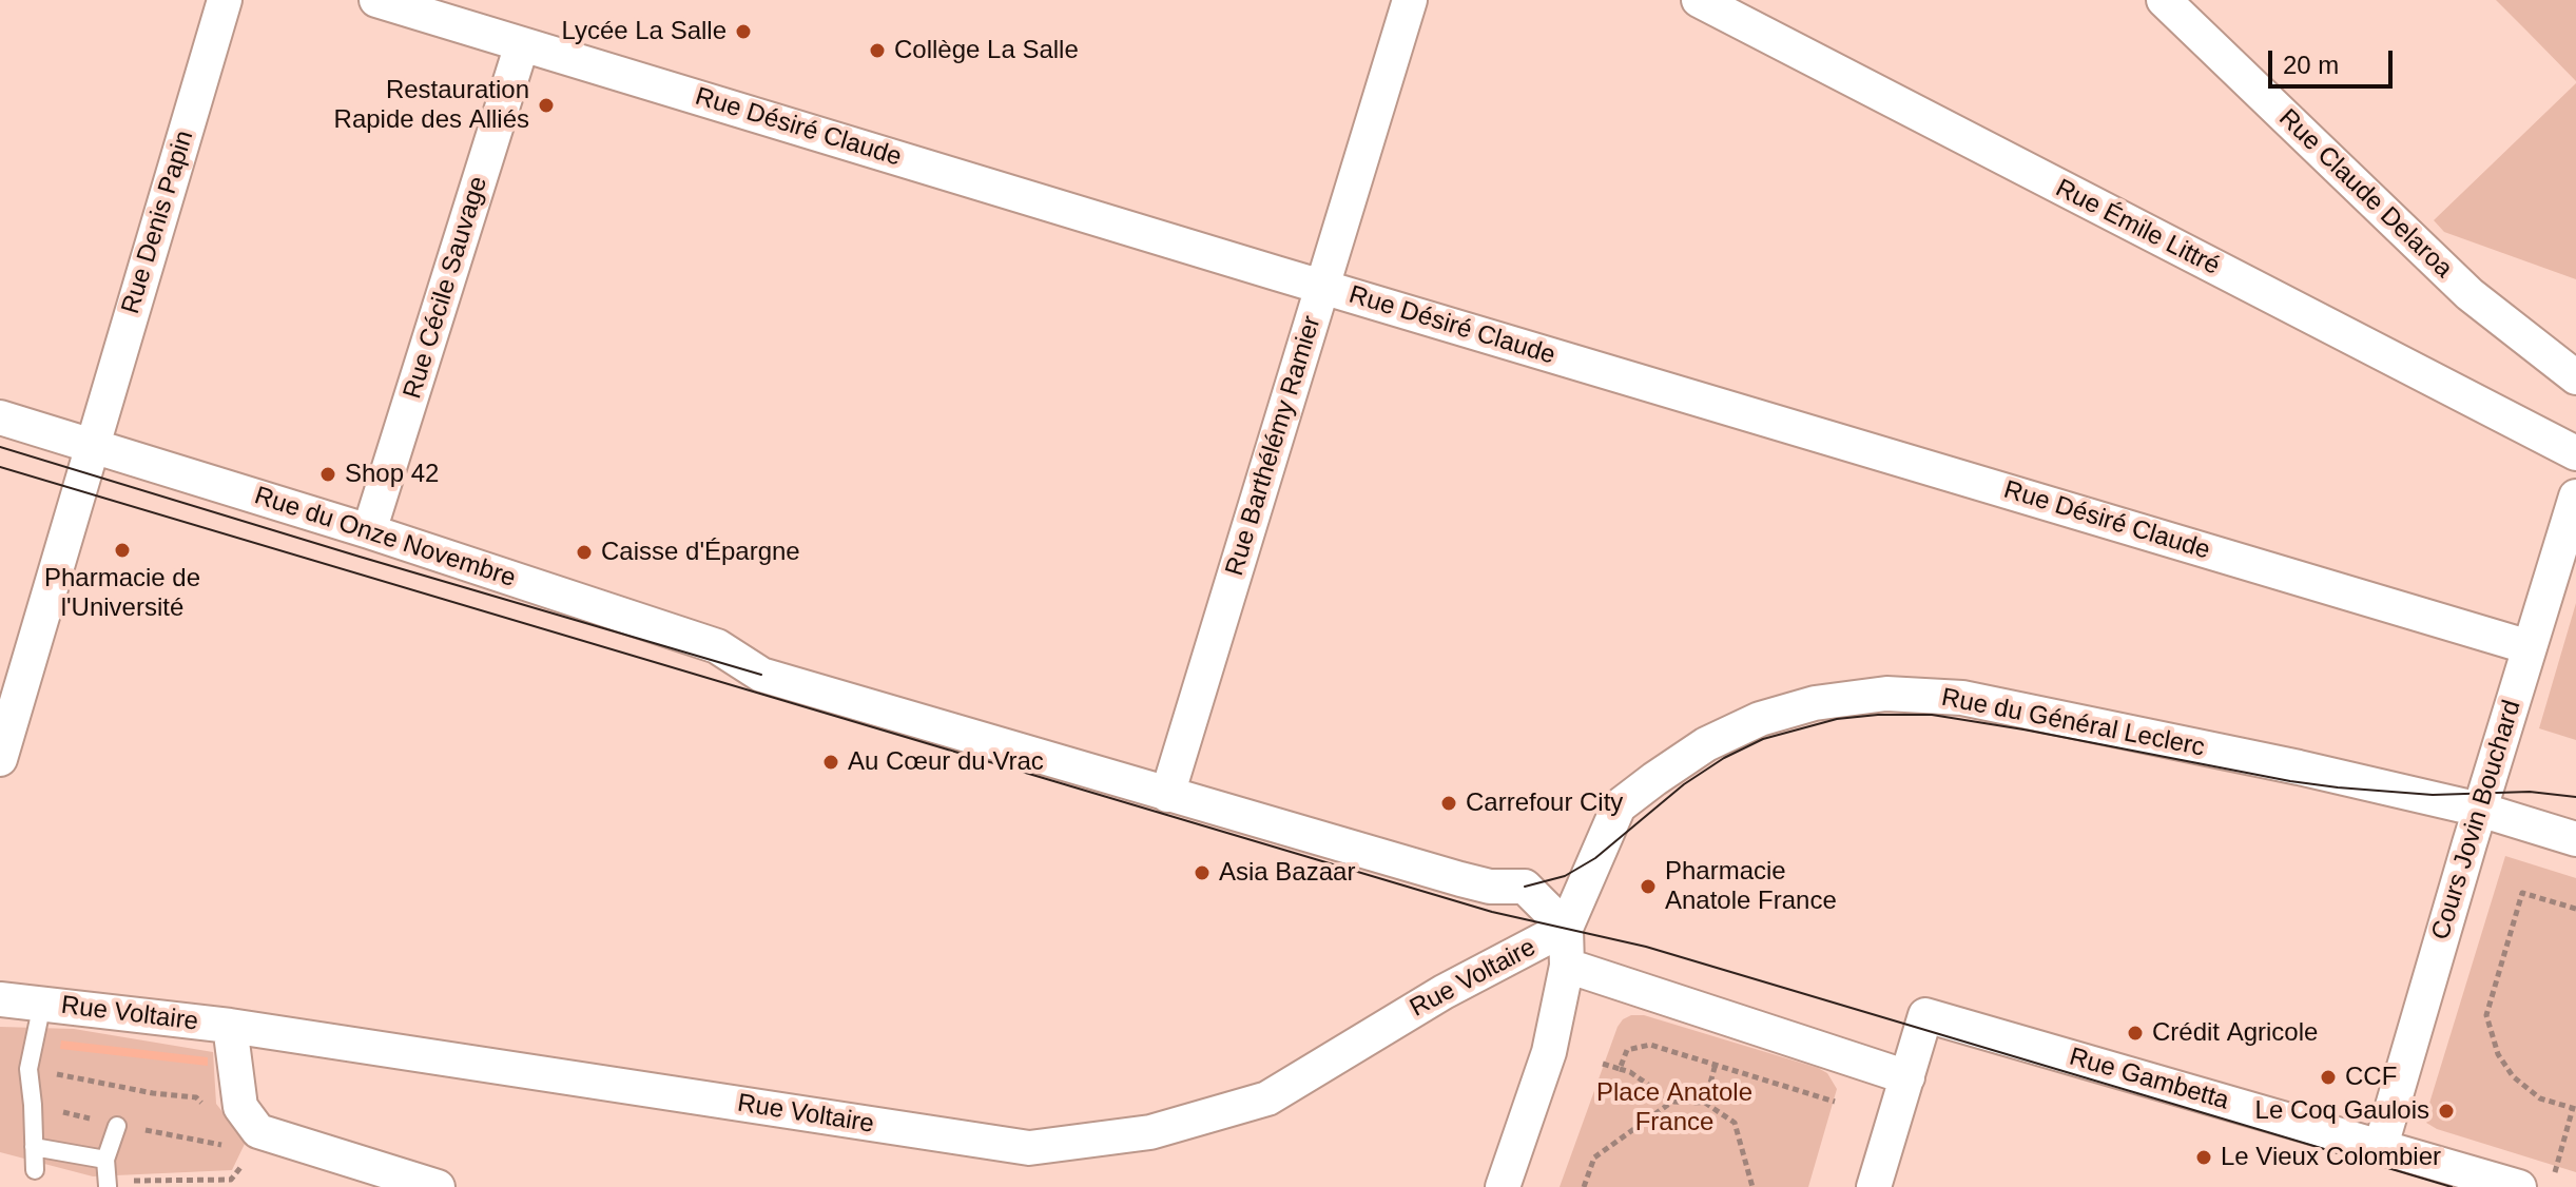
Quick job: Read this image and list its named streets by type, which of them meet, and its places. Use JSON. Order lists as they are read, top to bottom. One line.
{"streets":{"street":["Rue Désiré Claude","Rue Claude Delaroa","Rue Denis Papin","Rue Émile Littré","Rue Cécile Sauvage","Rue Barthélémy Ramier","Rue du Onze Novembre","Rue du Général Leclerc","Cours Jovin Bouchard","Rue Voltaire","Rue Gambetta"]},"crossings":[["Rue Désiré Claude","Rue Cécile Sauvage"],["Rue Désiré Claude","Rue Barthélémy Ramier"],["Rue Désiré Claude","Cours Jovin Bouchard"],["Rue Denis Papin","Rue du Onze Novembre"],["Rue Cécile Sauvage","Rue du Onze Novembre"],["Rue Barthélémy Ramier","Rue du Onze Novembre"],["Rue du Onze Novembre","Rue du Général Leclerc"],["Rue du Onze Novembre","Rue Voltaire"],["Rue du Général Leclerc","Cours Jovin Bouchard"],["Rue du Général Leclerc","Rue Voltaire"],["Cours Jovin Bouchard","Rue Gambetta"]],"parks":["Place Anatole France"],"places":["Lycée La Salle","Collège La Salle","Restauration Rapide des Alliés","Shop 42","Pharmacie de l'Université","Caisse d'Épargne","Au Cœur du Vrac","Carrefour City","Asia Bazaar","Pharmacie Anatole France","Crédit Agricole","CCF","Le Coq Gaulois","Le Vieux Colombier"],"scale_bar":"20 m"}
